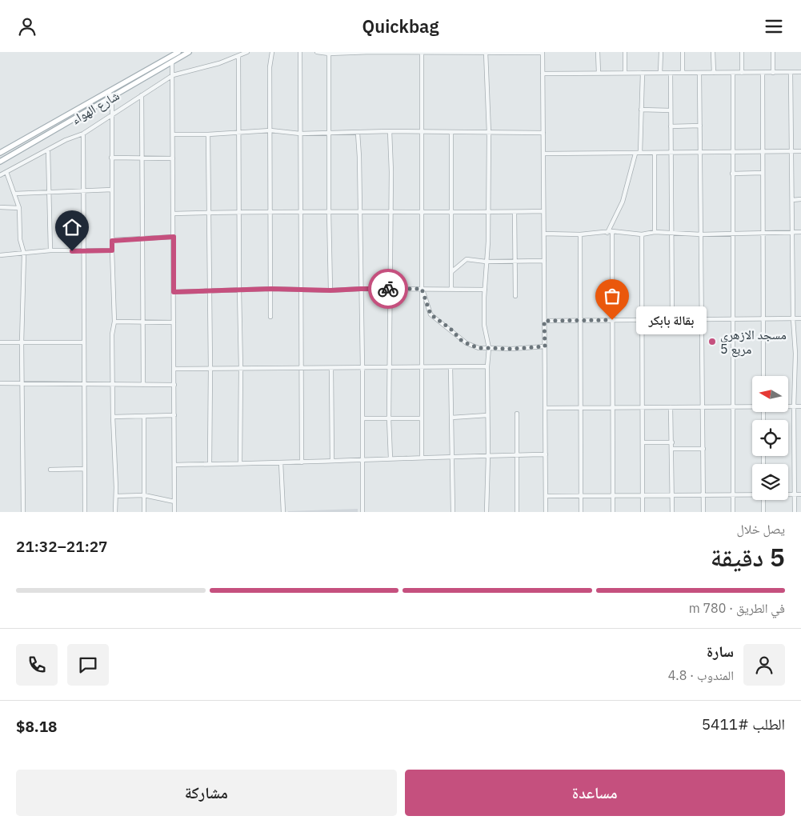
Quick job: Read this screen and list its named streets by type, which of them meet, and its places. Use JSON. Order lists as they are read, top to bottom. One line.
{"streets":{"main road":["شارع الهواء"]},"places":["بقالة بابكر","مسجد الازهري مربع 5"],"north":"left","page":{"header":"Quickbag","bubble":"بقالة بابكر","heading":["5 دقيقة","يصل خلال","21:27–21:32"],"panel":["سارة","المندوب · 4.8","الطلب #5411","$8.18"],"bar":"في الطريق · 780 m","buttons":["مساعدة","مشاركة"]}}
